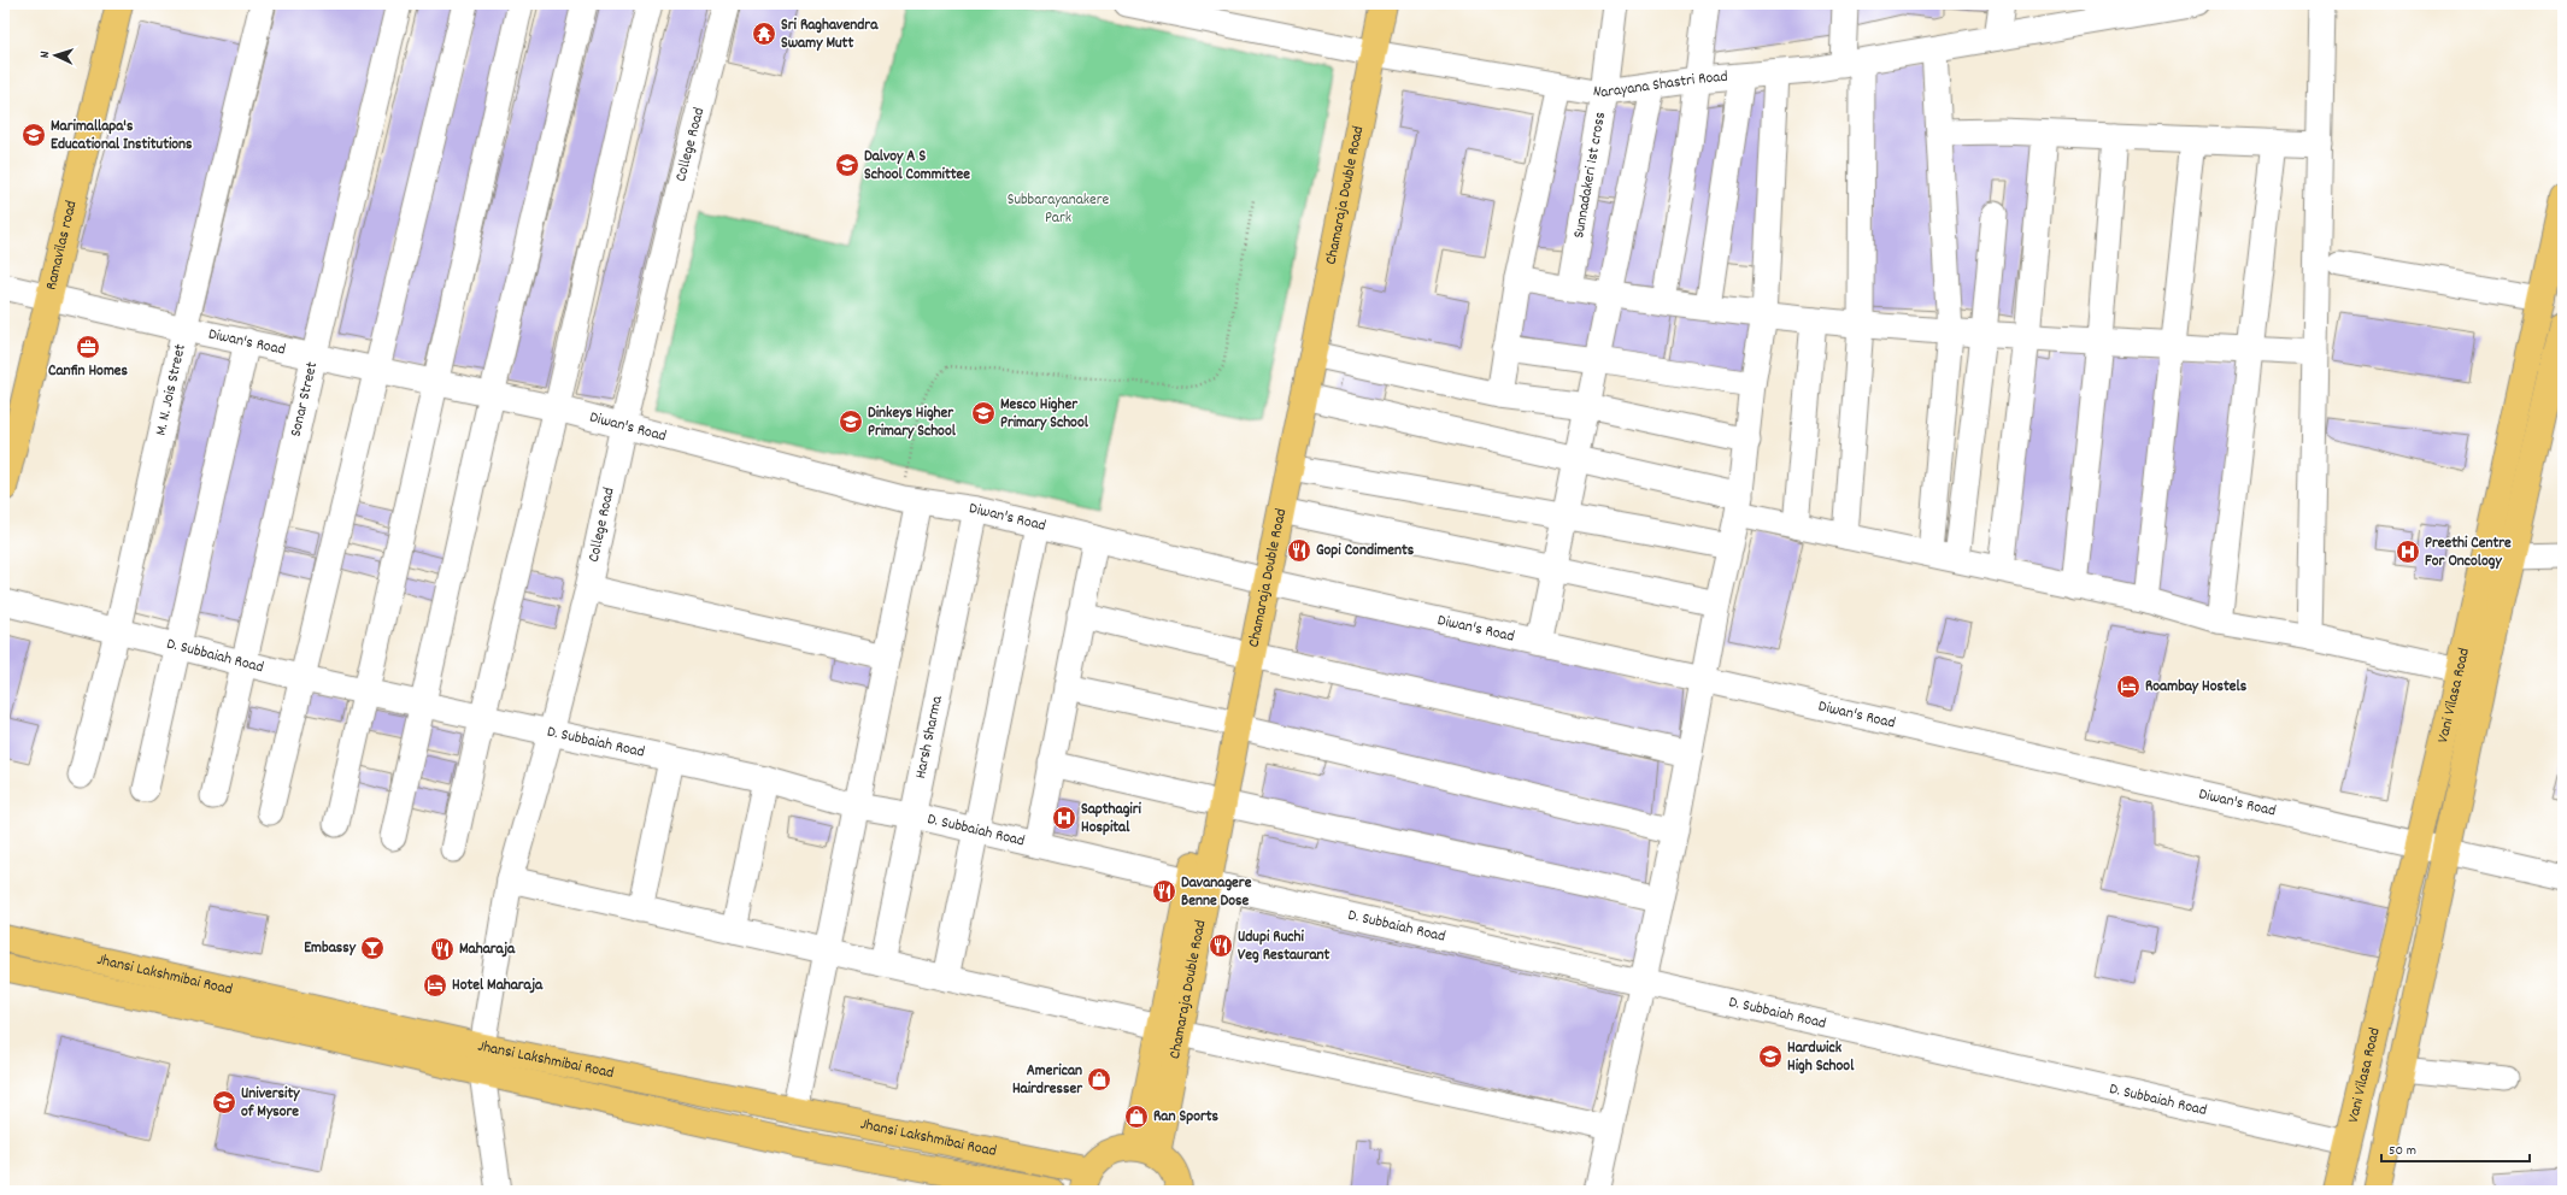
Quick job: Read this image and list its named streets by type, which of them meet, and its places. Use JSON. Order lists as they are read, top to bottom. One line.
{"streets":{"main road":["Chamaraja Double Road","Ramavilas road","Vani Vilasa Road","Jhansi Lakshmibai Road"],"street":["Narayana Shastri Road","College Road","Sunnadakeri 1st cross","Diwan's Road","M. N. Jois Street","Sonar Street","D. Subbaiah Road","Harsh Sharma"]},"crossings":[["Narayana Shastri Road","Sunnadakeri 1st cross"],["Narayana Shastri Road","Chamaraja Double Road"],["College Road","Diwan's Road"],["College Road","D. Subbaiah Road"],["College Road","Jhansi Lakshmibai Road"],["Chamaraja Double Road","Diwan's Road"],["Chamaraja Double Road","D. Subbaiah Road"],["Ramavilas road","Diwan's Road"],["Diwan's Road","M. N. Jois Street"],["Diwan's Road","Sonar Street"],["Diwan's Road","Vani Vilasa Road"],["Diwan's Road","Harsh Sharma"],["M. N. Jois Street","D. Subbaiah Road"],["Sonar Street","D. Subbaiah Road"],["D. Subbaiah Road","Vani Vilasa Road"],["D. Subbaiah Road","Harsh Sharma"]],"parks":["Subbarayanakere Park"],"places":{"temple":["Sri Raghavendra Swamy Mutt"],"school or university":["Marimallapa's Educational Institutions","Dalvoy A S School Committee","Mesco Higher Primary School","Dinkeys Higher Primary School","Hardwick High School","University of Mysore"],"office":["Canfin Homes"],"restaurant":["Gopi Condiments","Davanagere Benne Dose","Udupi Ruchi Veg Restaurant","Maharaja"],"hospital":["Preethi Centre For Oncology","Sapthagiri Hospital"],"hotel":["Roambay Hostels","Hotel Maharaja"],"bar":["Embassy"],"shop":["American Hairdresser","Ran Sports"]},"scale_bar":"50 m","north":"left"}
